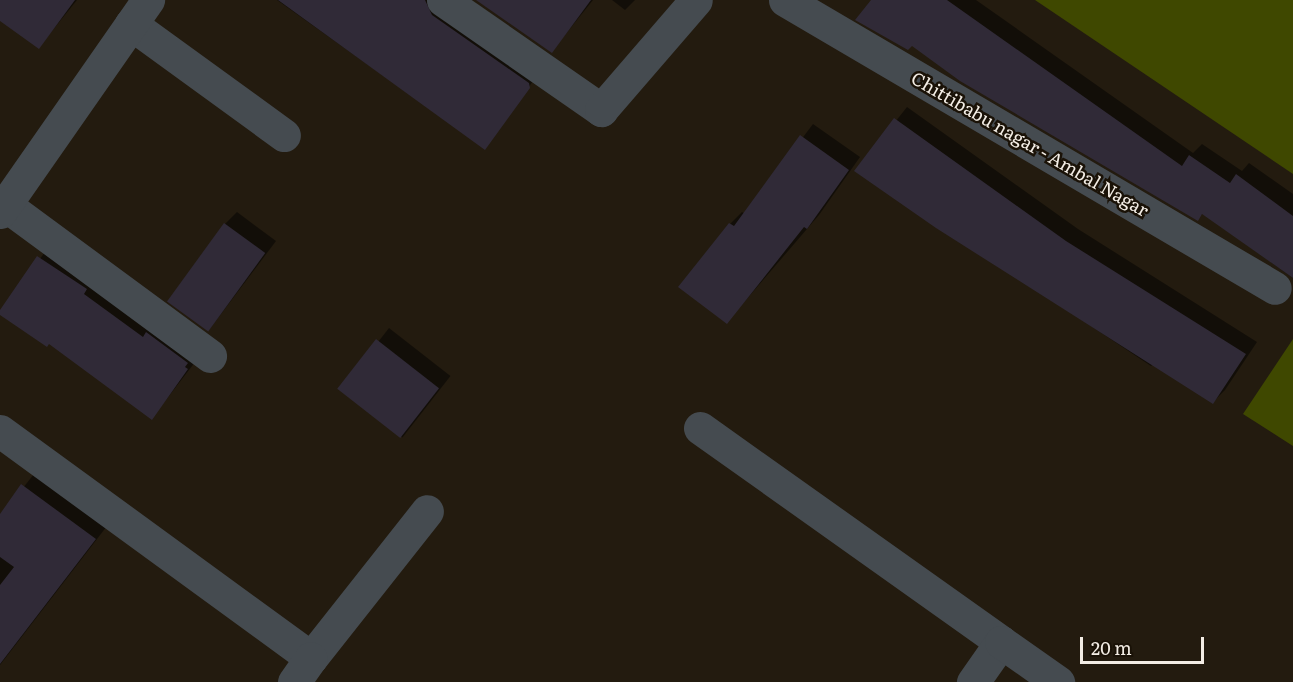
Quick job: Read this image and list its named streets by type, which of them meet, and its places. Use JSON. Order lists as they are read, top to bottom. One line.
{"streets":{"street":["Chittibabu nagar - Ambal Nagar"]},"scale_bar":"20 m"}
